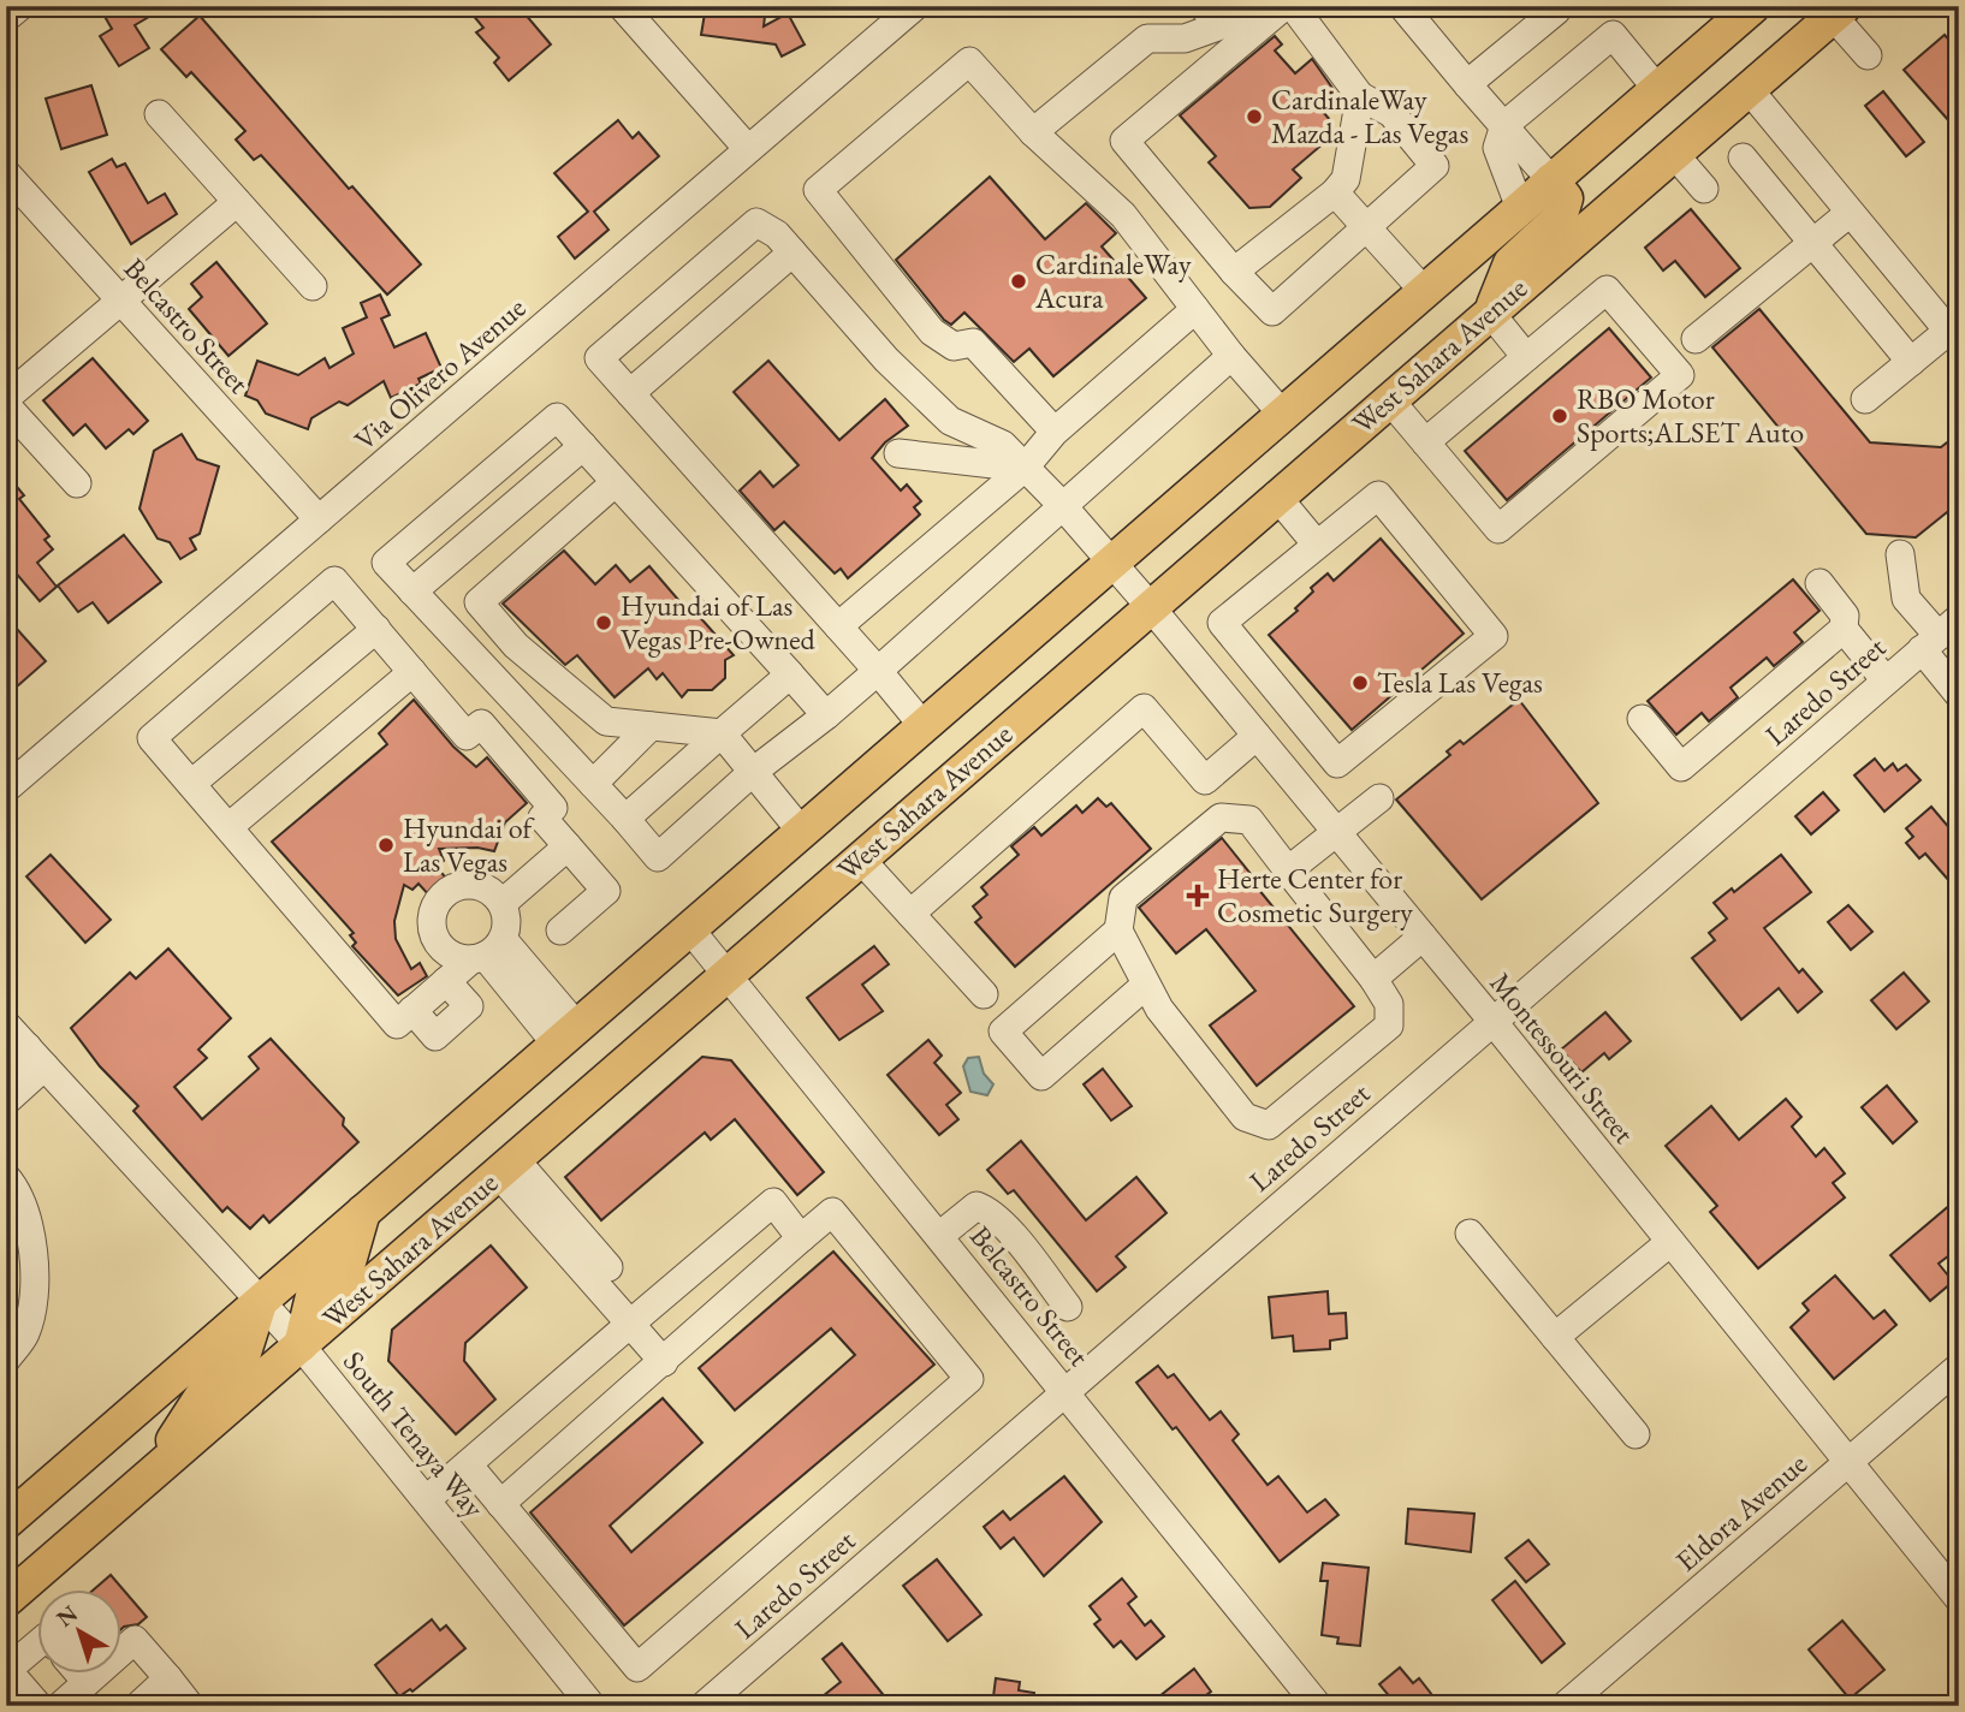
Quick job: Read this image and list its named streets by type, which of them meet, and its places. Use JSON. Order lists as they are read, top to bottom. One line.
{"streets":{"main road":["West Sahara Avenue"],"street":["Belcastro Street","Via Olivero Avenue","Laredo Street","Montessouri Street","South Tenaya Way","Eldora Avenue"]},"crossings":[["Belcastro Street","West Sahara Avenue"],["Belcastro Street","Via Olivero Avenue"],["Belcastro Street","Laredo Street"],["West Sahara Avenue","Montessouri Street"],["West Sahara Avenue","South Tenaya Way"],["Laredo Street","Montessouri Street"],["Montessouri Street","Eldora Avenue"]],"places":{"other":["CardinaleWay Mazda - Las Vegas","CardinaleWay Acura","RBO Motor Sports;ALSET Auto","Hyundai of Las Vegas Pre-Owned","Tesla Las Vegas","Hyundai of Las Vegas"],"health":["Herte Center for Cosmetic Surgery"]},"north":"top left"}
